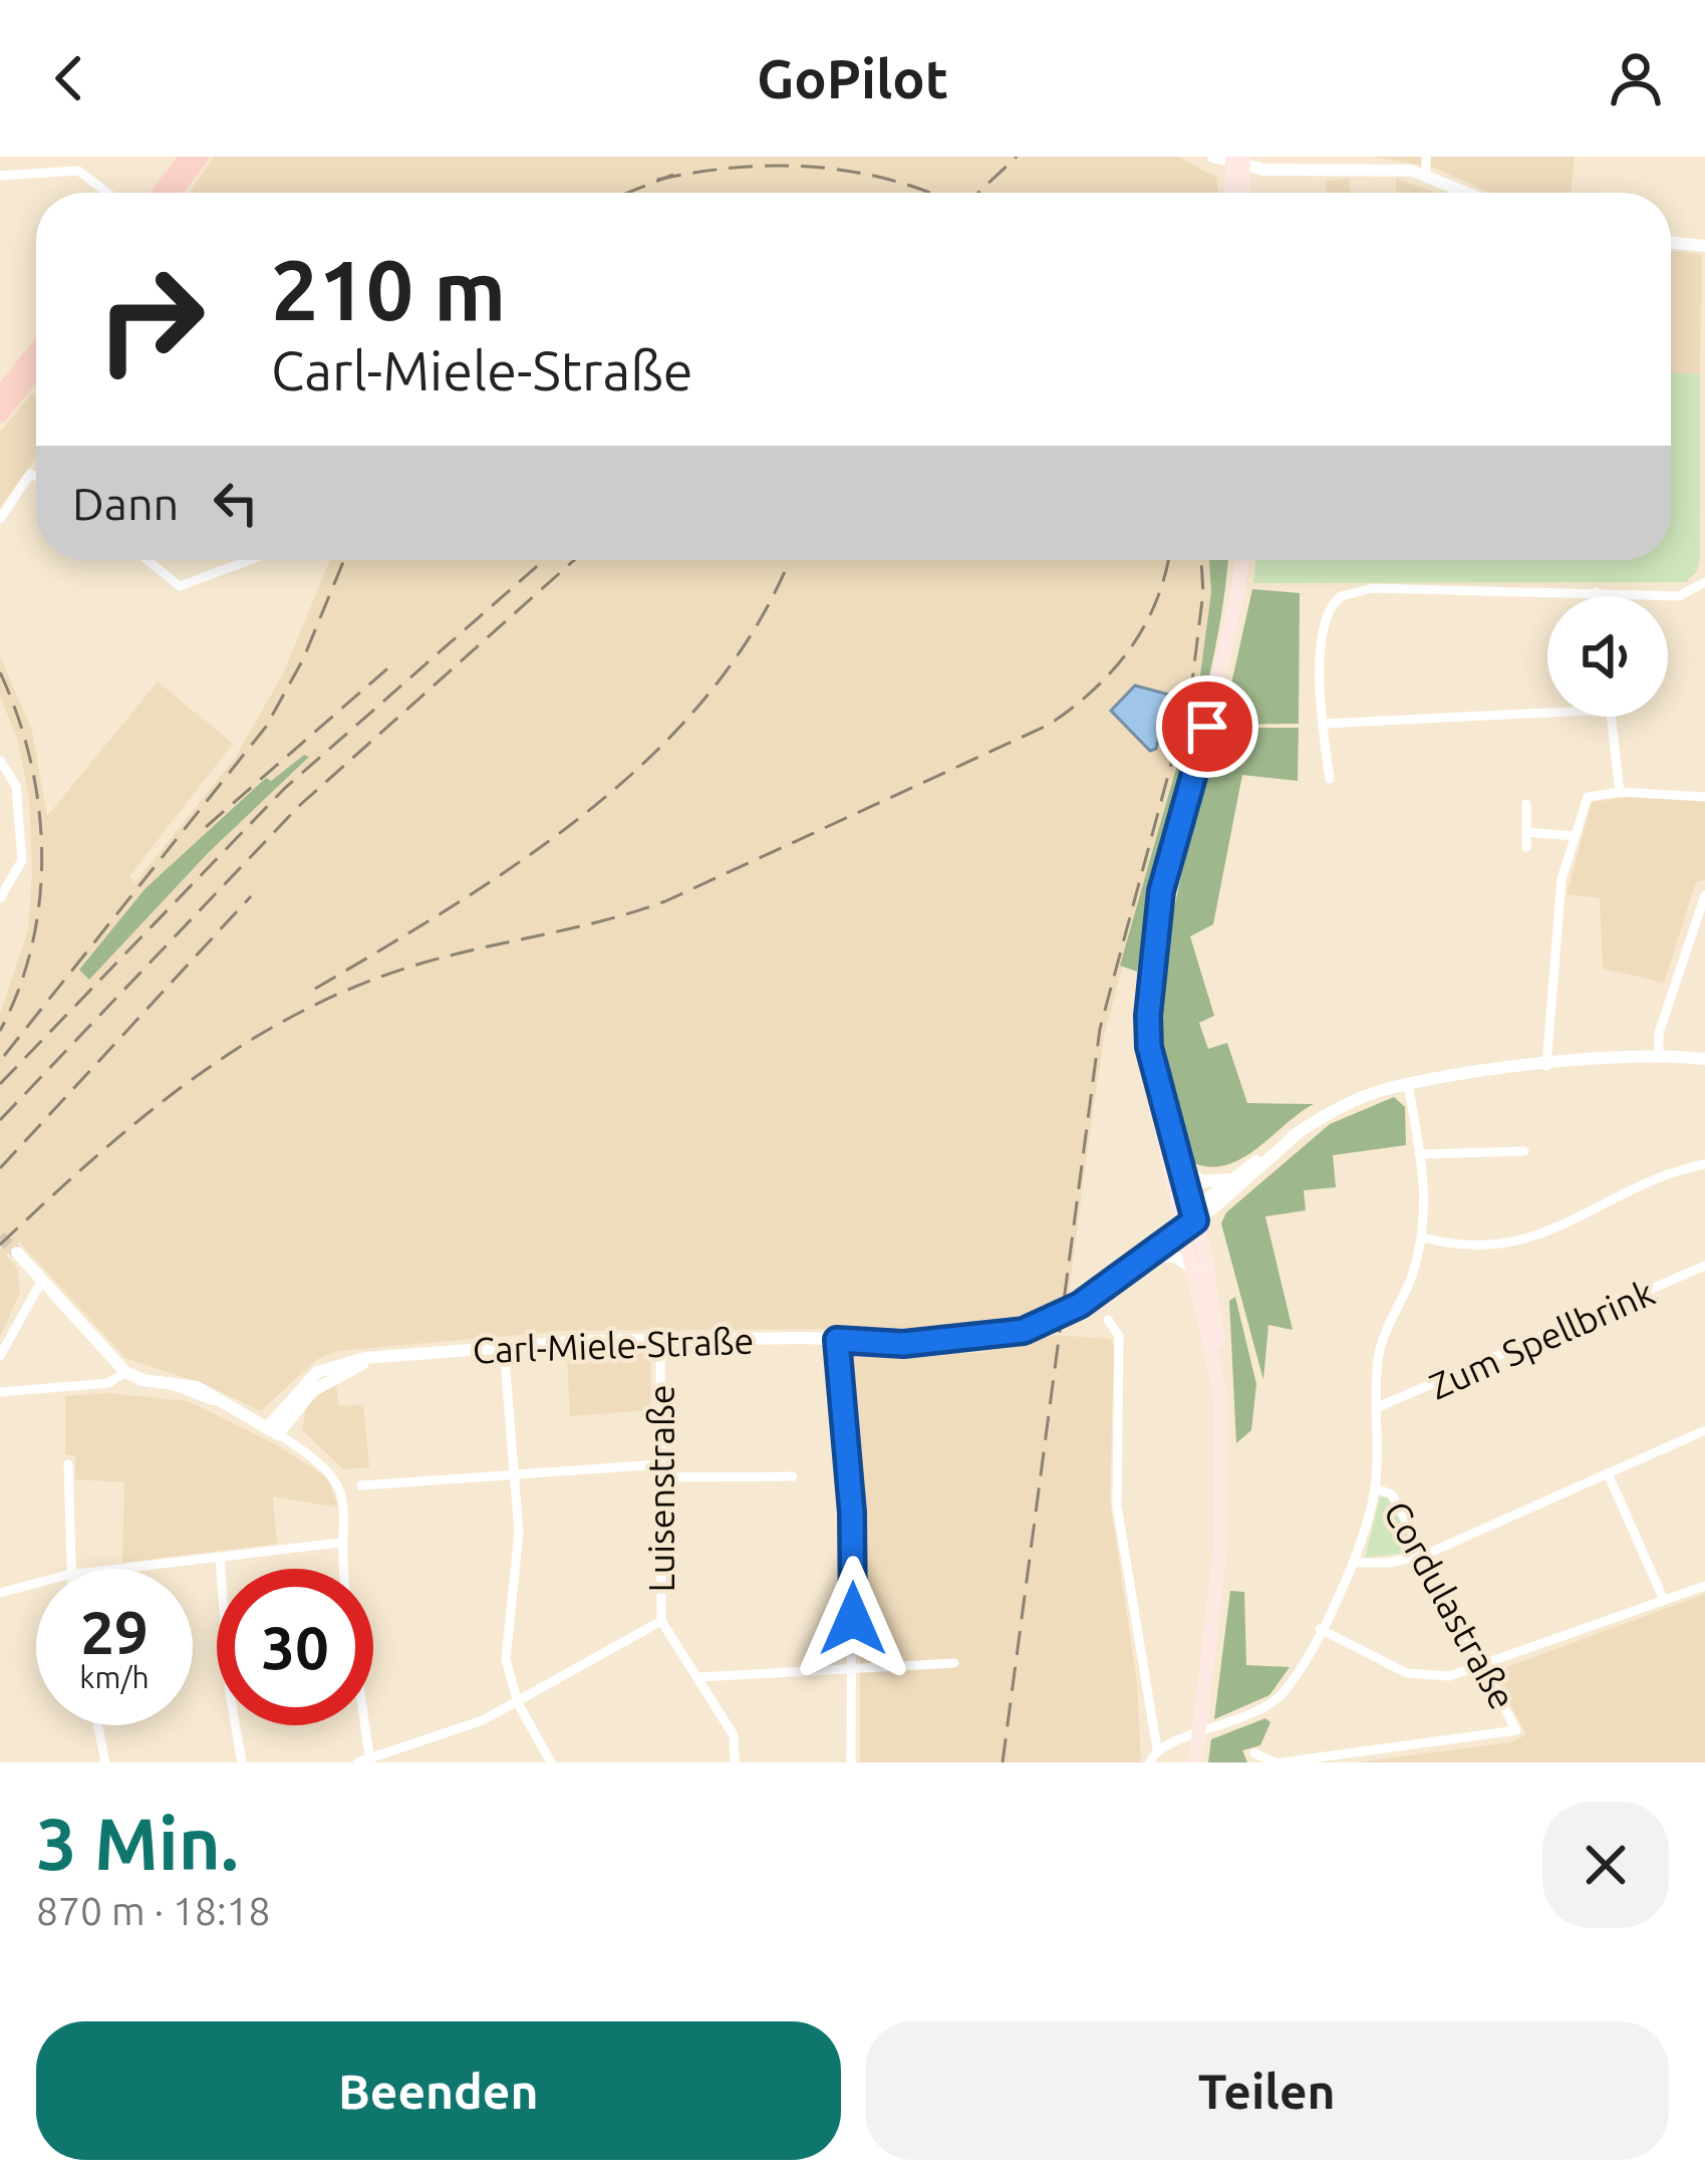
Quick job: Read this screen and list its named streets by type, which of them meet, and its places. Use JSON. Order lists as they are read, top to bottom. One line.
{"streets":{"street":["Zum Spellbrink","Carl-Miele-Straße","Luisenstraße","Cordulastraße"]},"crossings":[["Carl-Miele-Straße","Luisenstraße"]],"page":{"header":"GoPilot","turn":["210 m","Carl-Miele-Straße"],"then":"Dann","speed":"29 km/h","limit":"30","heading":["3 Min.","870 m · 18:18"],"buttons":["Beenden","Teilen"]}}
